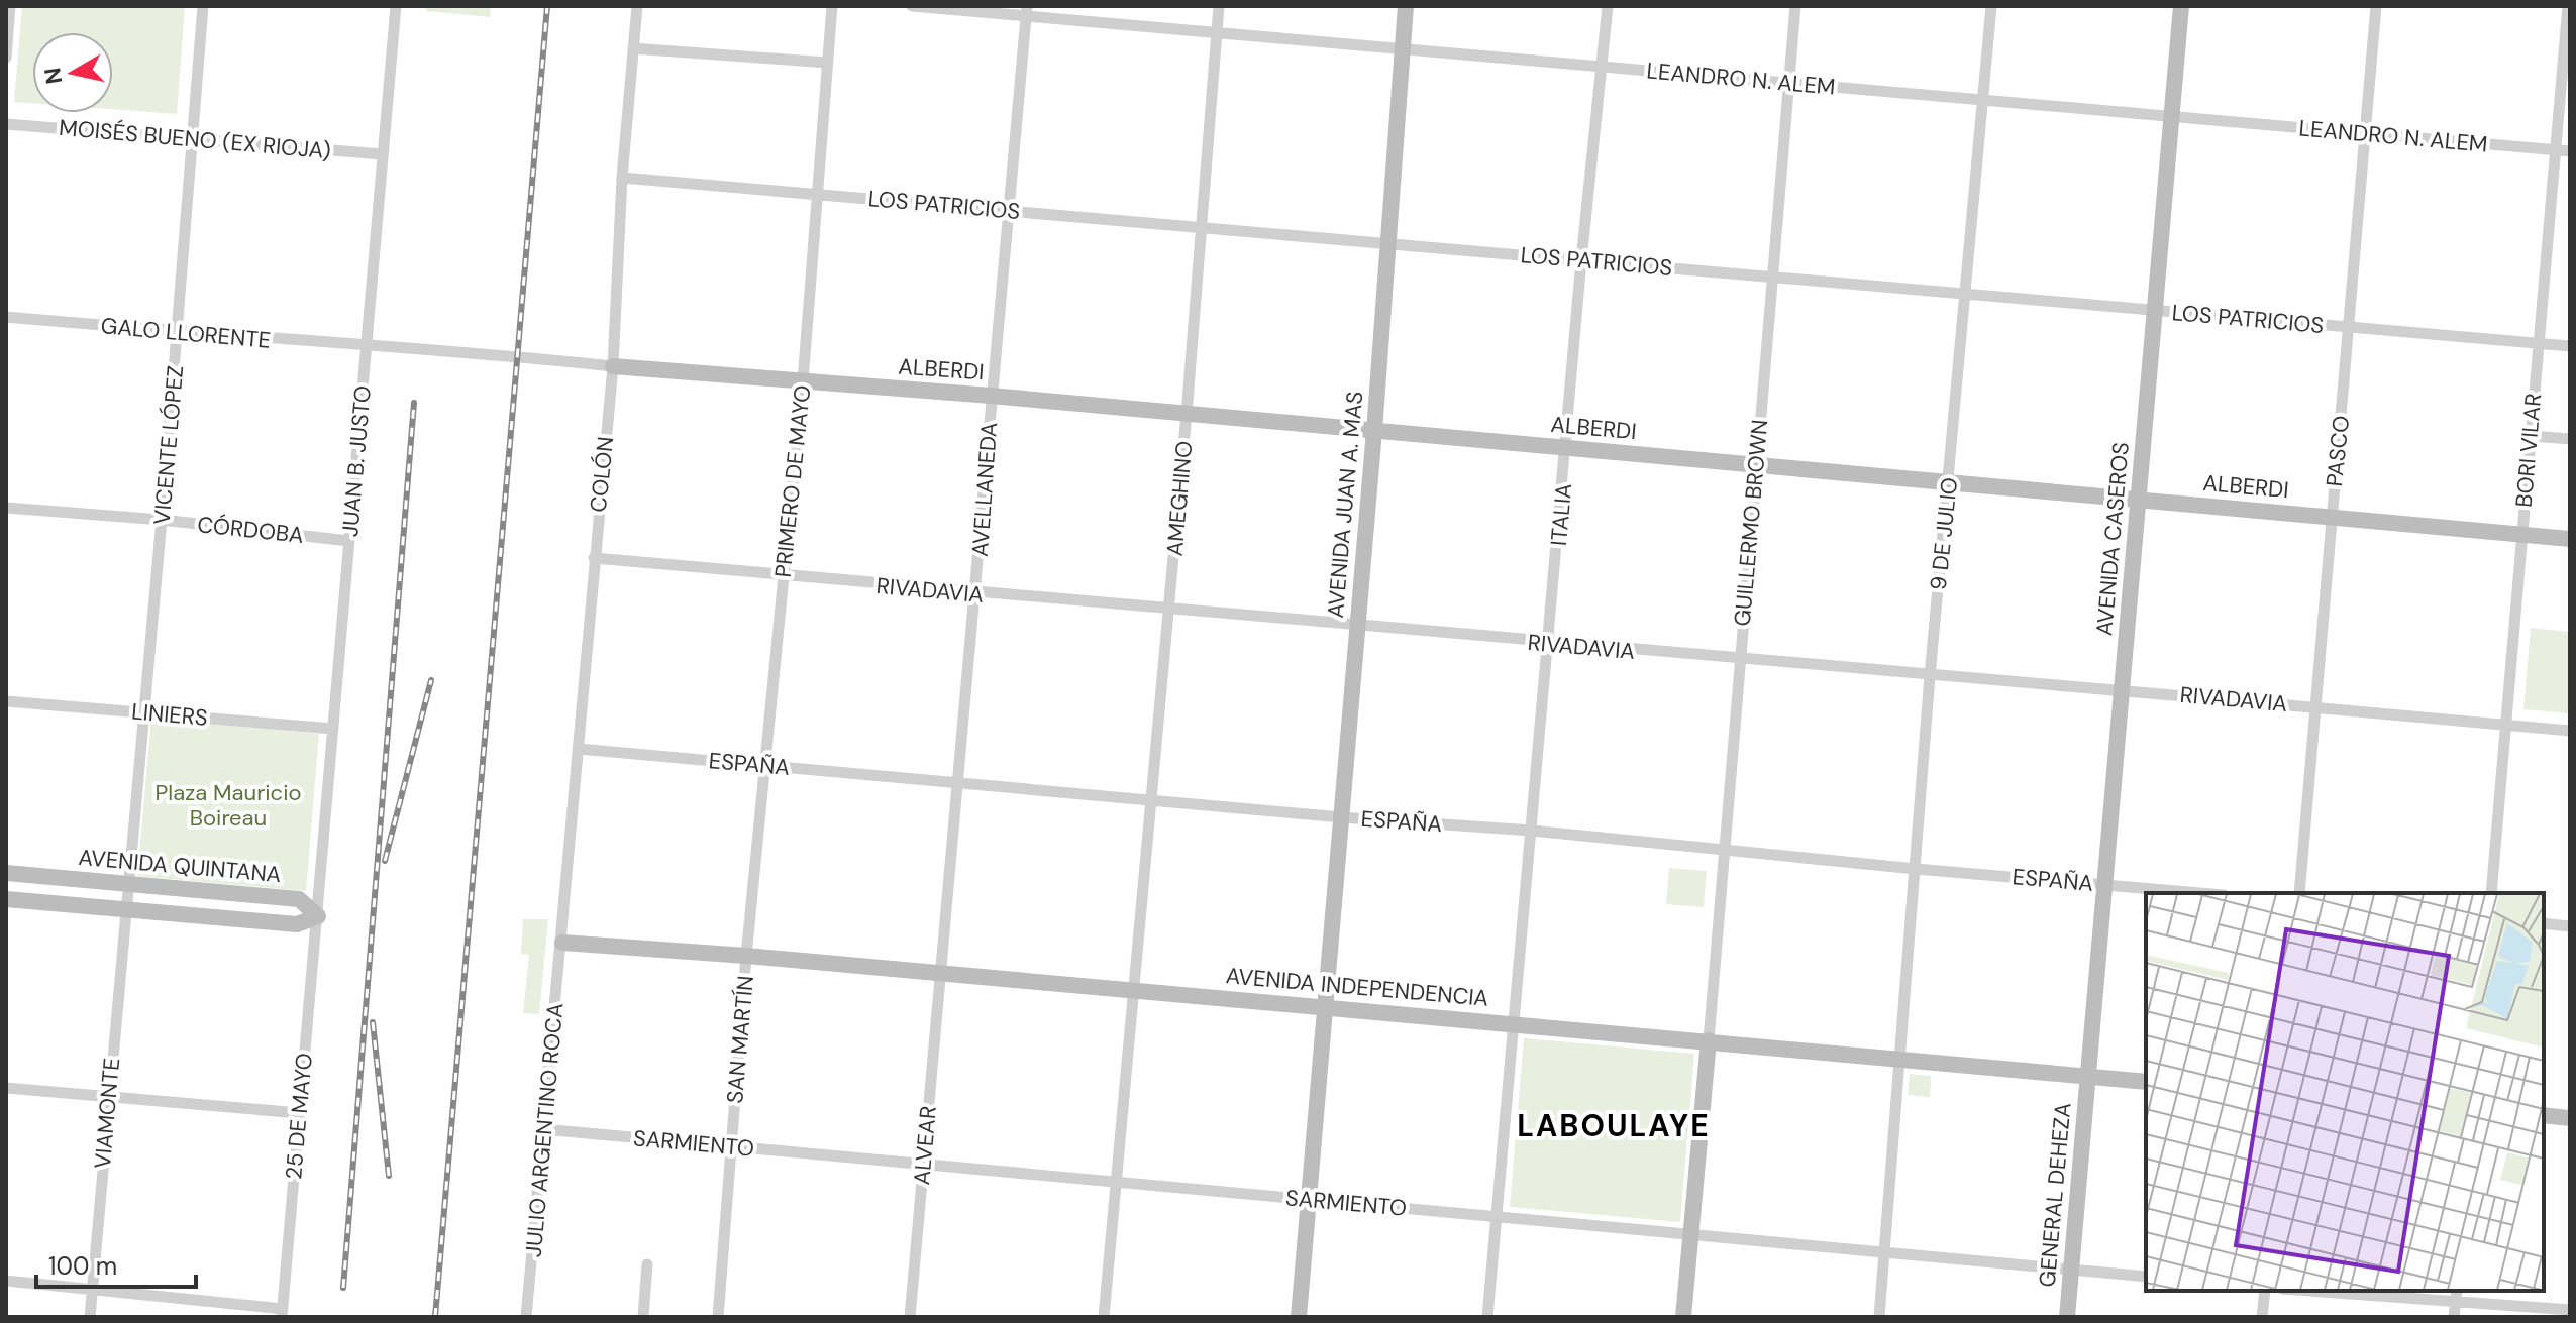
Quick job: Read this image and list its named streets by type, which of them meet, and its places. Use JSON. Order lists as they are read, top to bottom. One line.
{"streets":{"main road":["ALBERDI","AVENIDA JUAN A. MAS","AVENIDA CASEROS","AVENIDA QUINTANA","AVENIDA INDEPENDENCIA","GENERAL DEHEZA"],"street":["LEANDRO N. ALEM","MOISÉS BUENO (EX RIOJA)","LOS PATRICIOS","GALO LLORENTE","VICENTE LÓPEZ","BORI VILAR","PASCO","JUAN B. JUSTO","COLÓN","PRIMERO DE MAYO","AVELLANEDA","AMEGHINO","ITALIA","GUILLERMO BROWN","CÓRDOBA","9 DE JULIO","RIVADAVIA","LINIERS","ESPAÑA","SAN MARTÍN","VIAMONTE","25 DE MAYO","JULIO ARGENTINO ROCA","SARMIENTO","ALVEAR"]},"crossings":[["LEANDRO N. ALEM","BORI VILAR"],["LEANDRO N. ALEM","PASCO"],["LEANDRO N. ALEM","AVELLANEDA"],["LEANDRO N. ALEM","AMEGHINO"],["LEANDRO N. ALEM","AVENIDA JUAN A. MAS"],["LEANDRO N. ALEM","ITALIA"],["LEANDRO N. ALEM","GUILLERMO BROWN"],["LEANDRO N. ALEM","9 DE JULIO"],["LEANDRO N. ALEM","AVENIDA CASEROS"],["MOISÉS BUENO (EX RIOJA)","VICENTE LÓPEZ"],["MOISÉS BUENO (EX RIOJA)","JUAN B. JUSTO"],["LOS PATRICIOS","BORI VILAR"],["LOS PATRICIOS","PASCO"],["LOS PATRICIOS","COLÓN"],["LOS PATRICIOS","PRIMERO DE MAYO"],["LOS PATRICIOS","AVELLANEDA"],["LOS PATRICIOS","AMEGHINO"],["LOS PATRICIOS","AVENIDA JUAN A. MAS"],["LOS PATRICIOS","ITALIA"],["LOS PATRICIOS","GUILLERMO BROWN"],["LOS PATRICIOS","9 DE JULIO"],["LOS PATRICIOS","AVENIDA CASEROS"],["GALO LLORENTE","ALBERDI"],["GALO LLORENTE","VICENTE LÓPEZ"],["GALO LLORENTE","JUAN B. JUSTO"],["GALO LLORENTE","COLÓN"],["ALBERDI","BORI VILAR"],["ALBERDI","PASCO"],["ALBERDI","COLÓN"],["ALBERDI","PRIMERO DE MAYO"],["ALBERDI","AVELLANEDA"],["ALBERDI","AMEGHINO"],["ALBERDI","AVENIDA JUAN A. MAS"],["ALBERDI","ITALIA"],["ALBERDI","GUILLERMO BROWN"],["ALBERDI","9 DE JULIO"],["ALBERDI","AVENIDA CASEROS"],["VICENTE LÓPEZ","CÓRDOBA"],["VICENTE LÓPEZ","LINIERS"],["VICENTE LÓPEZ","AVENIDA QUINTANA"],["VICENTE LÓPEZ","VIAMONTE"],["BORI VILAR","RIVADAVIA"],["PASCO","RIVADAVIA"],["JUAN B. JUSTO","CÓRDOBA"],["JUAN B. JUSTO","LINIERS"],["JUAN B. JUSTO","AVENIDA QUINTANA"],["JUAN B. JUSTO","25 DE MAYO"],["COLÓN","RIVADAVIA"],["COLÓN","ESPAÑA"],["COLÓN","AVENIDA INDEPENDENCIA"],["COLÓN","JULIO ARGENTINO ROCA"],["PRIMERO DE MAYO","RIVADAVIA"],["PRIMERO DE MAYO","ESPAÑA"],["PRIMERO DE MAYO","AVENIDA INDEPENDENCIA"],["PRIMERO DE MAYO","SAN MARTÍN"],["AVELLANEDA","RIVADAVIA"],["AVELLANEDA","ESPAÑA"],["AVELLANEDA","AVENIDA INDEPENDENCIA"],["AVELLANEDA","ALVEAR"],["AMEGHINO","RIVADAVIA"],["AMEGHINO","ESPAÑA"],["AMEGHINO","AVENIDA INDEPENDENCIA"],["AMEGHINO","SARMIENTO"],["AVENIDA JUAN A. MAS","RIVADAVIA"],["AVENIDA JUAN A. MAS","ESPAÑA"],["AVENIDA JUAN A. MAS","AVENIDA INDEPENDENCIA"],["AVENIDA JUAN A. MAS","SARMIENTO"],["ITALIA","RIVADAVIA"],["ITALIA","ESPAÑA"],["ITALIA","AVENIDA INDEPENDENCIA"],["ITALIA","SARMIENTO"],["GUILLERMO BROWN","RIVADAVIA"],["GUILLERMO BROWN","ESPAÑA"],["GUILLERMO BROWN","AVENIDA INDEPENDENCIA"],["9 DE JULIO","RIVADAVIA"],["9 DE JULIO","ESPAÑA"],["9 DE JULIO","AVENIDA INDEPENDENCIA"],["9 DE JULIO","SARMIENTO"],["AVENIDA CASEROS","RIVADAVIA"],["AVENIDA CASEROS","ESPAÑA"],["AVENIDA CASEROS","AVENIDA INDEPENDENCIA"],["AVENIDA CASEROS","GENERAL DEHEZA"],["AVENIDA QUINTANA","VIAMONTE"],["AVENIDA QUINTANA","25 DE MAYO"],["AVENIDA INDEPENDENCIA","SAN MARTÍN"],["AVENIDA INDEPENDENCIA","JULIO ARGENTINO ROCA"],["AVENIDA INDEPENDENCIA","ALVEAR"],["AVENIDA INDEPENDENCIA","GENERAL DEHEZA"],["SAN MARTÍN","SARMIENTO"],["JULIO ARGENTINO ROCA","SARMIENTO"],["SARMIENTO","ALVEAR"],["SARMIENTO","GENERAL DEHEZA"]],"districts":["LABOULAYE"],"parks":["Plaza Mauricio Boireau"],"scale_bar":"100 m","north":"left"}
